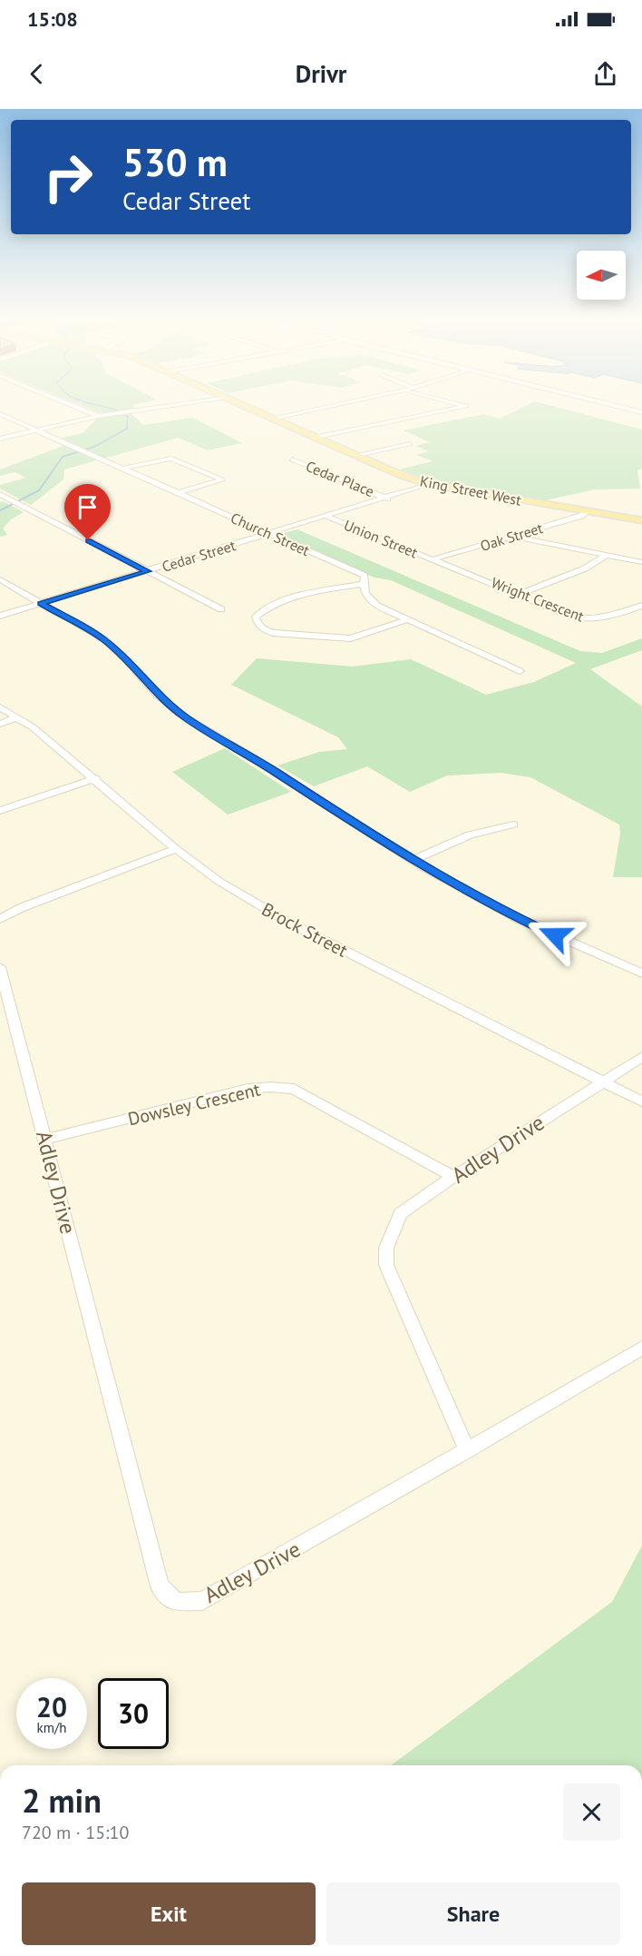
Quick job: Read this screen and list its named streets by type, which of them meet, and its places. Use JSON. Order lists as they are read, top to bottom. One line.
{"streets":{"main road":["King Street West"],"street":["Cedar Place","Church Street","Oak Street","Union Street","Cedar Street","Wright Crescent","Brock Street","Dowsley Crescent","Adley Drive"]},"crossings":[["Cedar Place","Cedar Street"],["King Street West","Oak Street"],["King Street West","Cedar Street"],["Church Street","Cedar Street"],["Oak Street","Union Street"],["Oak Street","Wright Crescent"],["Union Street","Cedar Street"],["Union Street","Wright Crescent"],["Brock Street","Adley Drive"],["Dowsley Crescent","Adley Drive"]],"north":"left","page":{"status":"15:08","header":"Drivr","turn":["530 m","Cedar Street"],"speed":"20 km/h","limit":"30","heading":["2 min","720 m · 15:10"],"buttons":["Exit","Share"]}}
